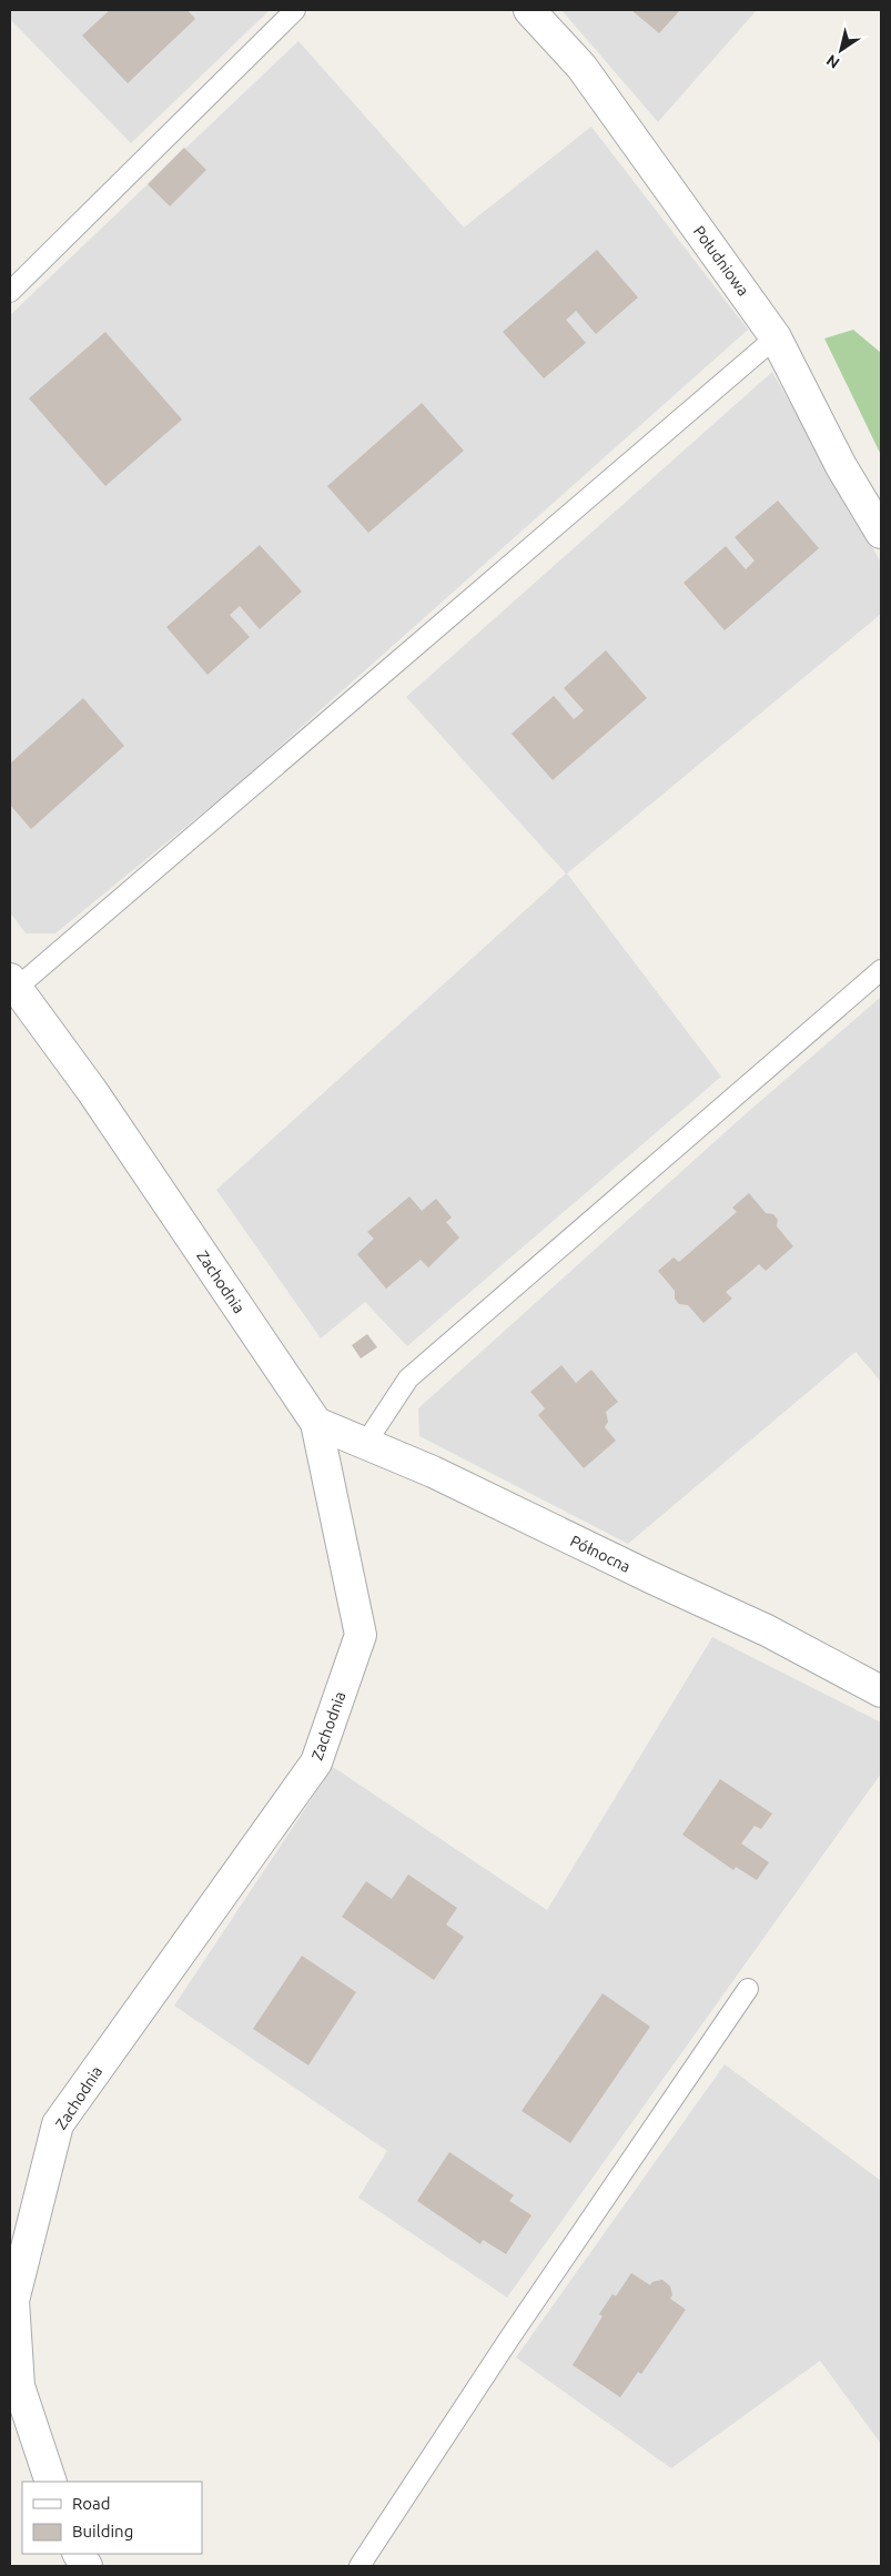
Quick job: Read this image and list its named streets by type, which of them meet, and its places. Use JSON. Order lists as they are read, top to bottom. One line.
{"streets":{"street":["Południowa","Zachodnia","Północna"]},"crossings":[["Zachodnia","Północna"]],"legend":["Road","Building"],"north":"bottom left"}
